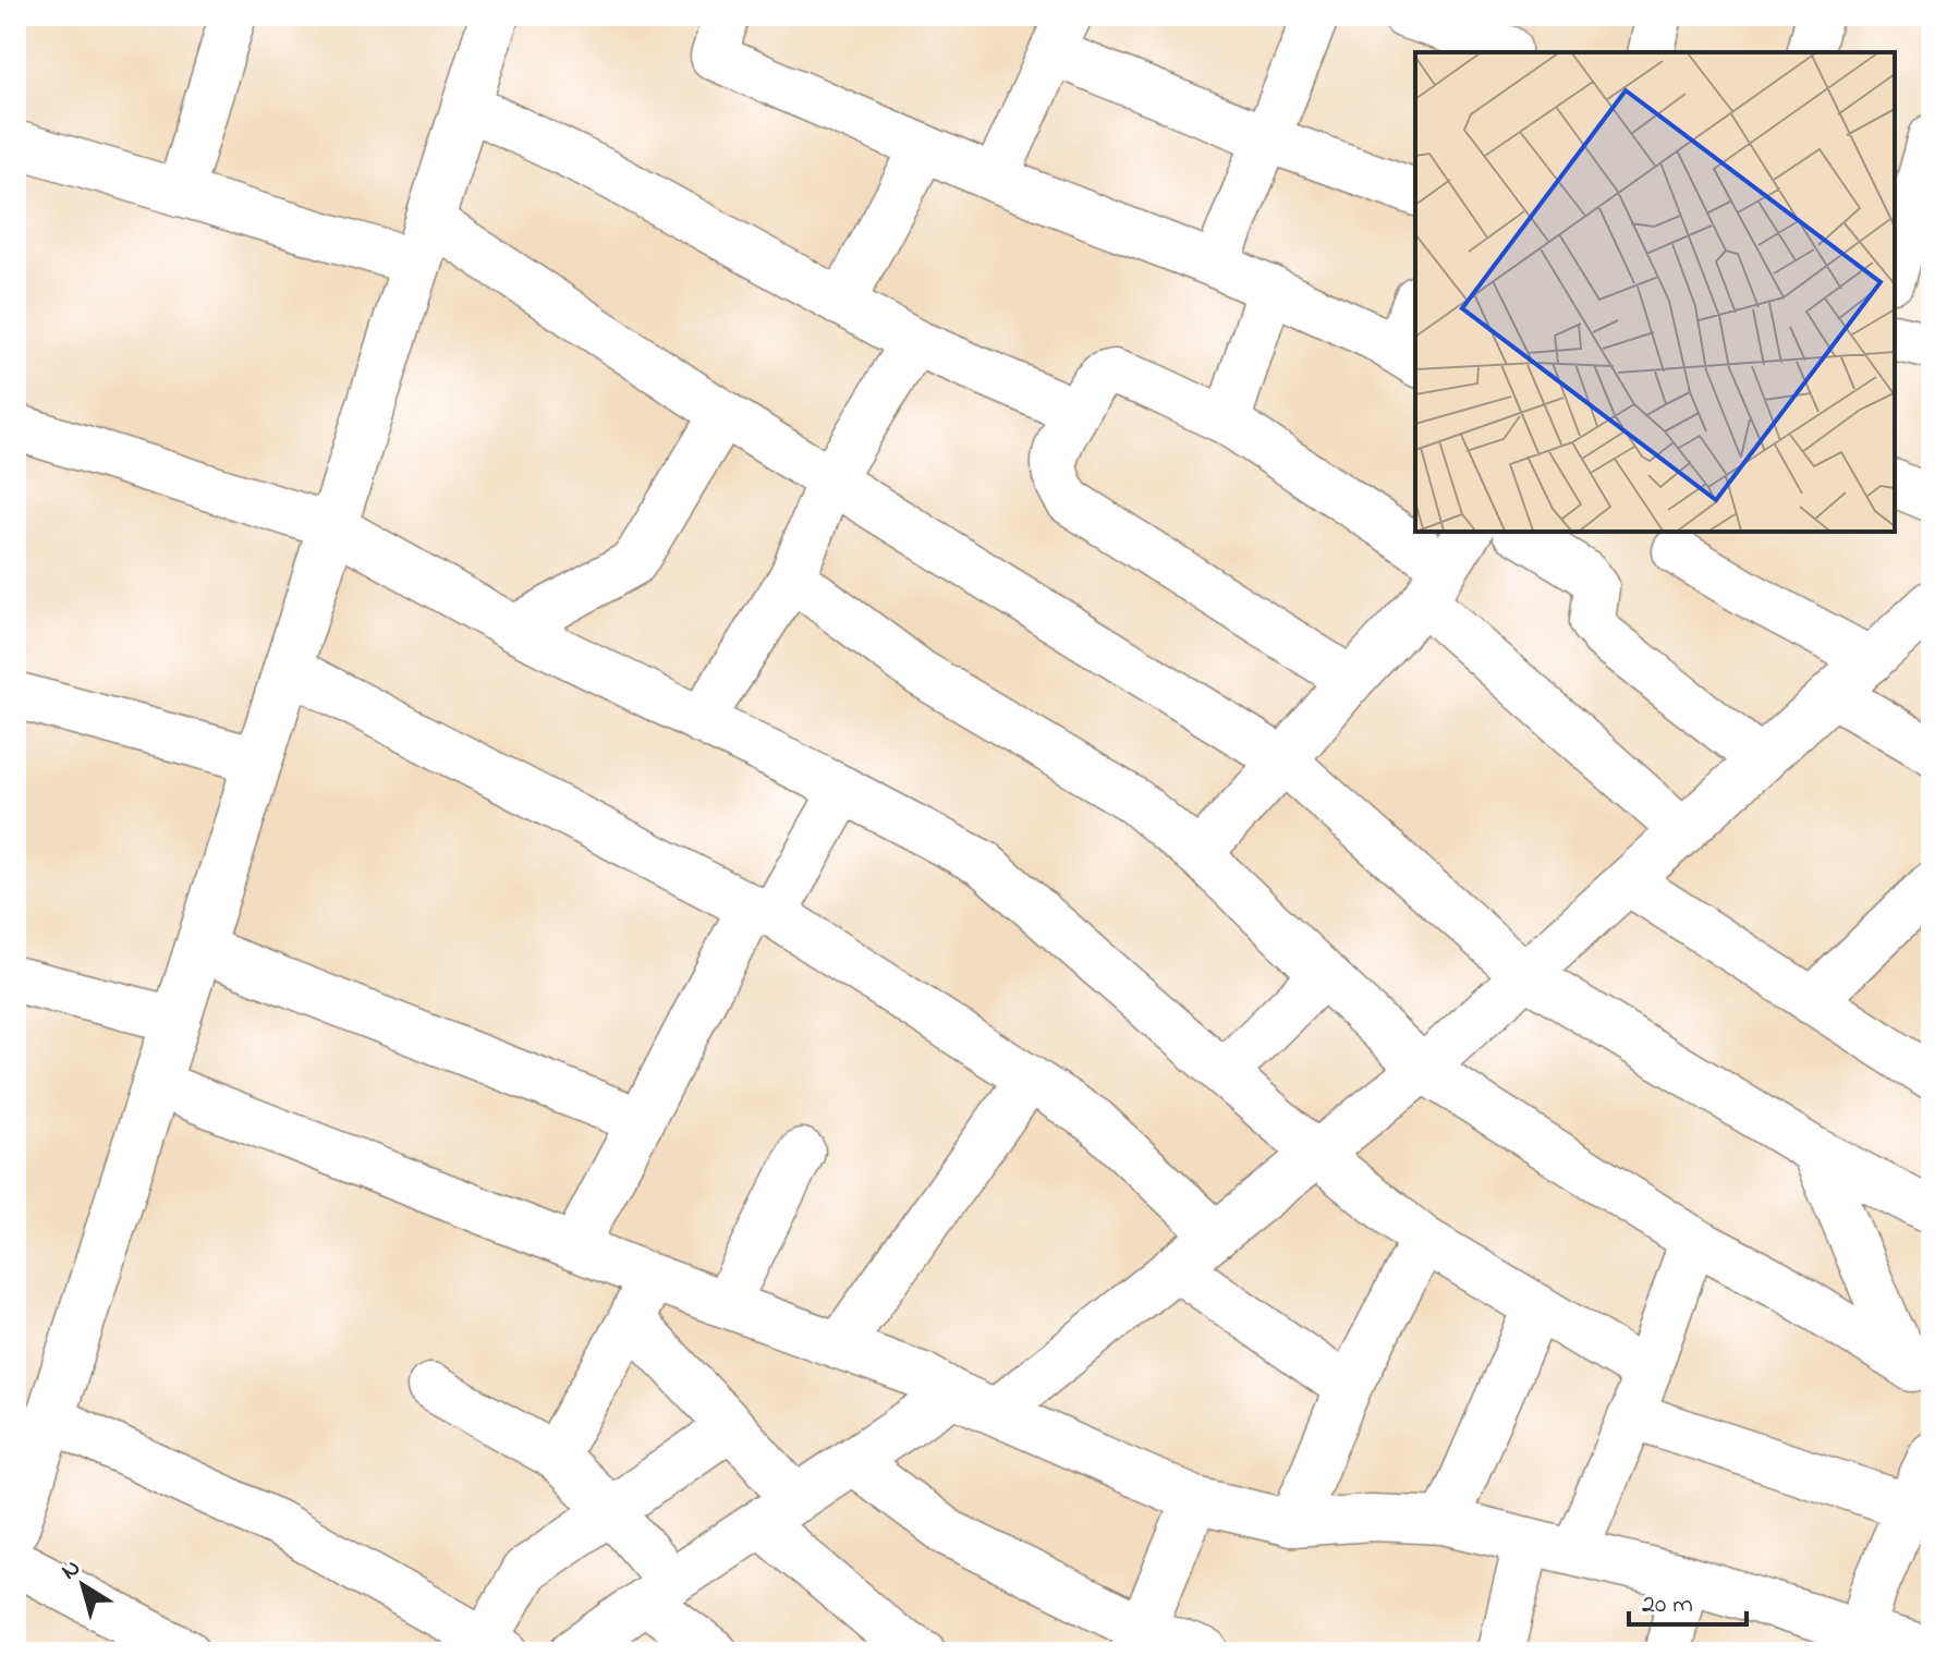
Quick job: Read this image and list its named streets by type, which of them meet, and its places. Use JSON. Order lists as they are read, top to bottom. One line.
{"scale_bar":"20 m","north":"top left"}
